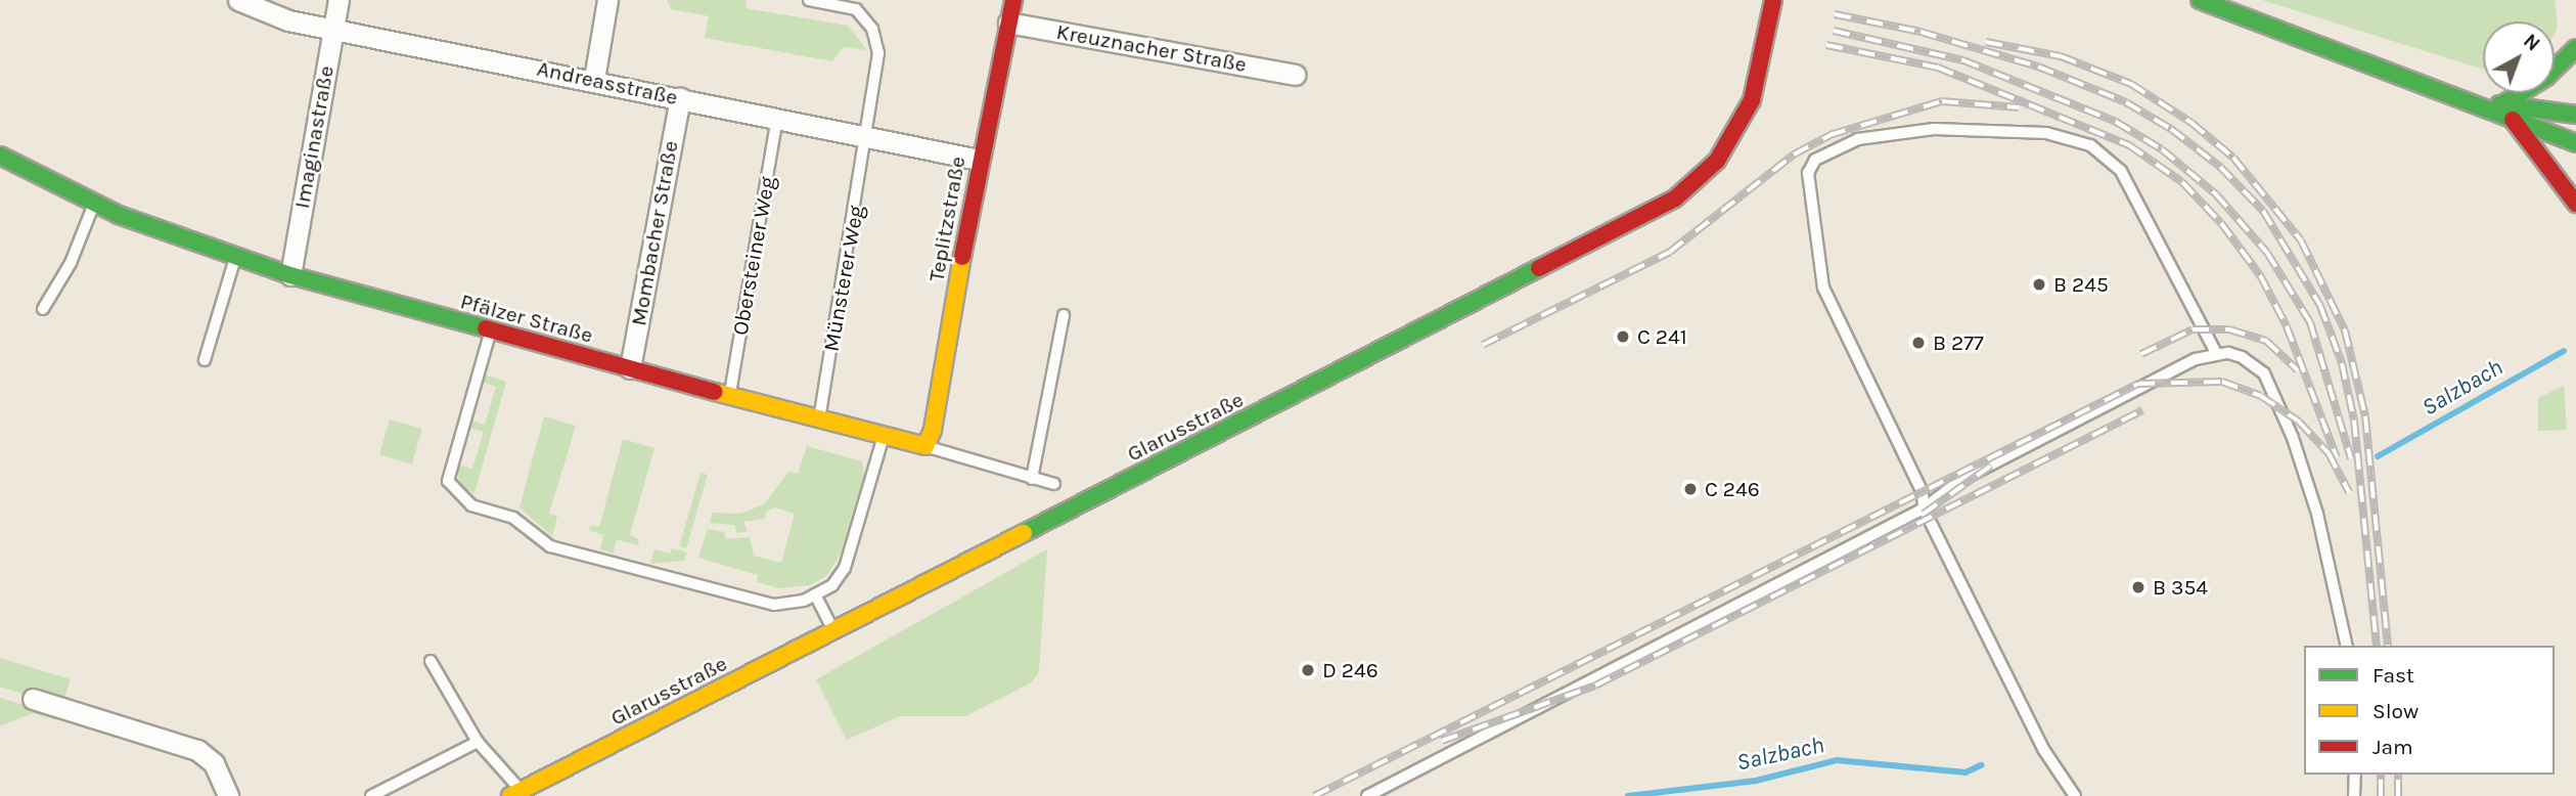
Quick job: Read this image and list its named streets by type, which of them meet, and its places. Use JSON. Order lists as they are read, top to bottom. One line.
{"streets":{"street":["Kreuznacher Straße","Andreasstraße","Imaginastraße","Teplitzstraße","Mombacher Straße","Pfälzer Straße","Glarusstraße"],"lane":["Obersteiner Weg","Münsterer Weg"]},"crossings":[["Kreuznacher Straße","Teplitzstraße"],["Andreasstraße","Imaginastraße"],["Andreasstraße","Teplitzstraße"],["Andreasstraße","Mombacher Straße"],["Andreasstraße","Obersteiner Weg"],["Andreasstraße","Münsterer Weg"],["Imaginastraße","Pfälzer Straße"],["Teplitzstraße","Pfälzer Straße"],["Mombacher Straße","Pfälzer Straße"],["Obersteiner Weg","Pfälzer Straße"],["Münsterer Weg","Pfälzer Straße"]],"water":["Salzbach"],"places":["B 245","C 241","B 277","C 246","B 354","D 246"],"legend":["Fast","Slow","Jam"],"north":"top right"}
